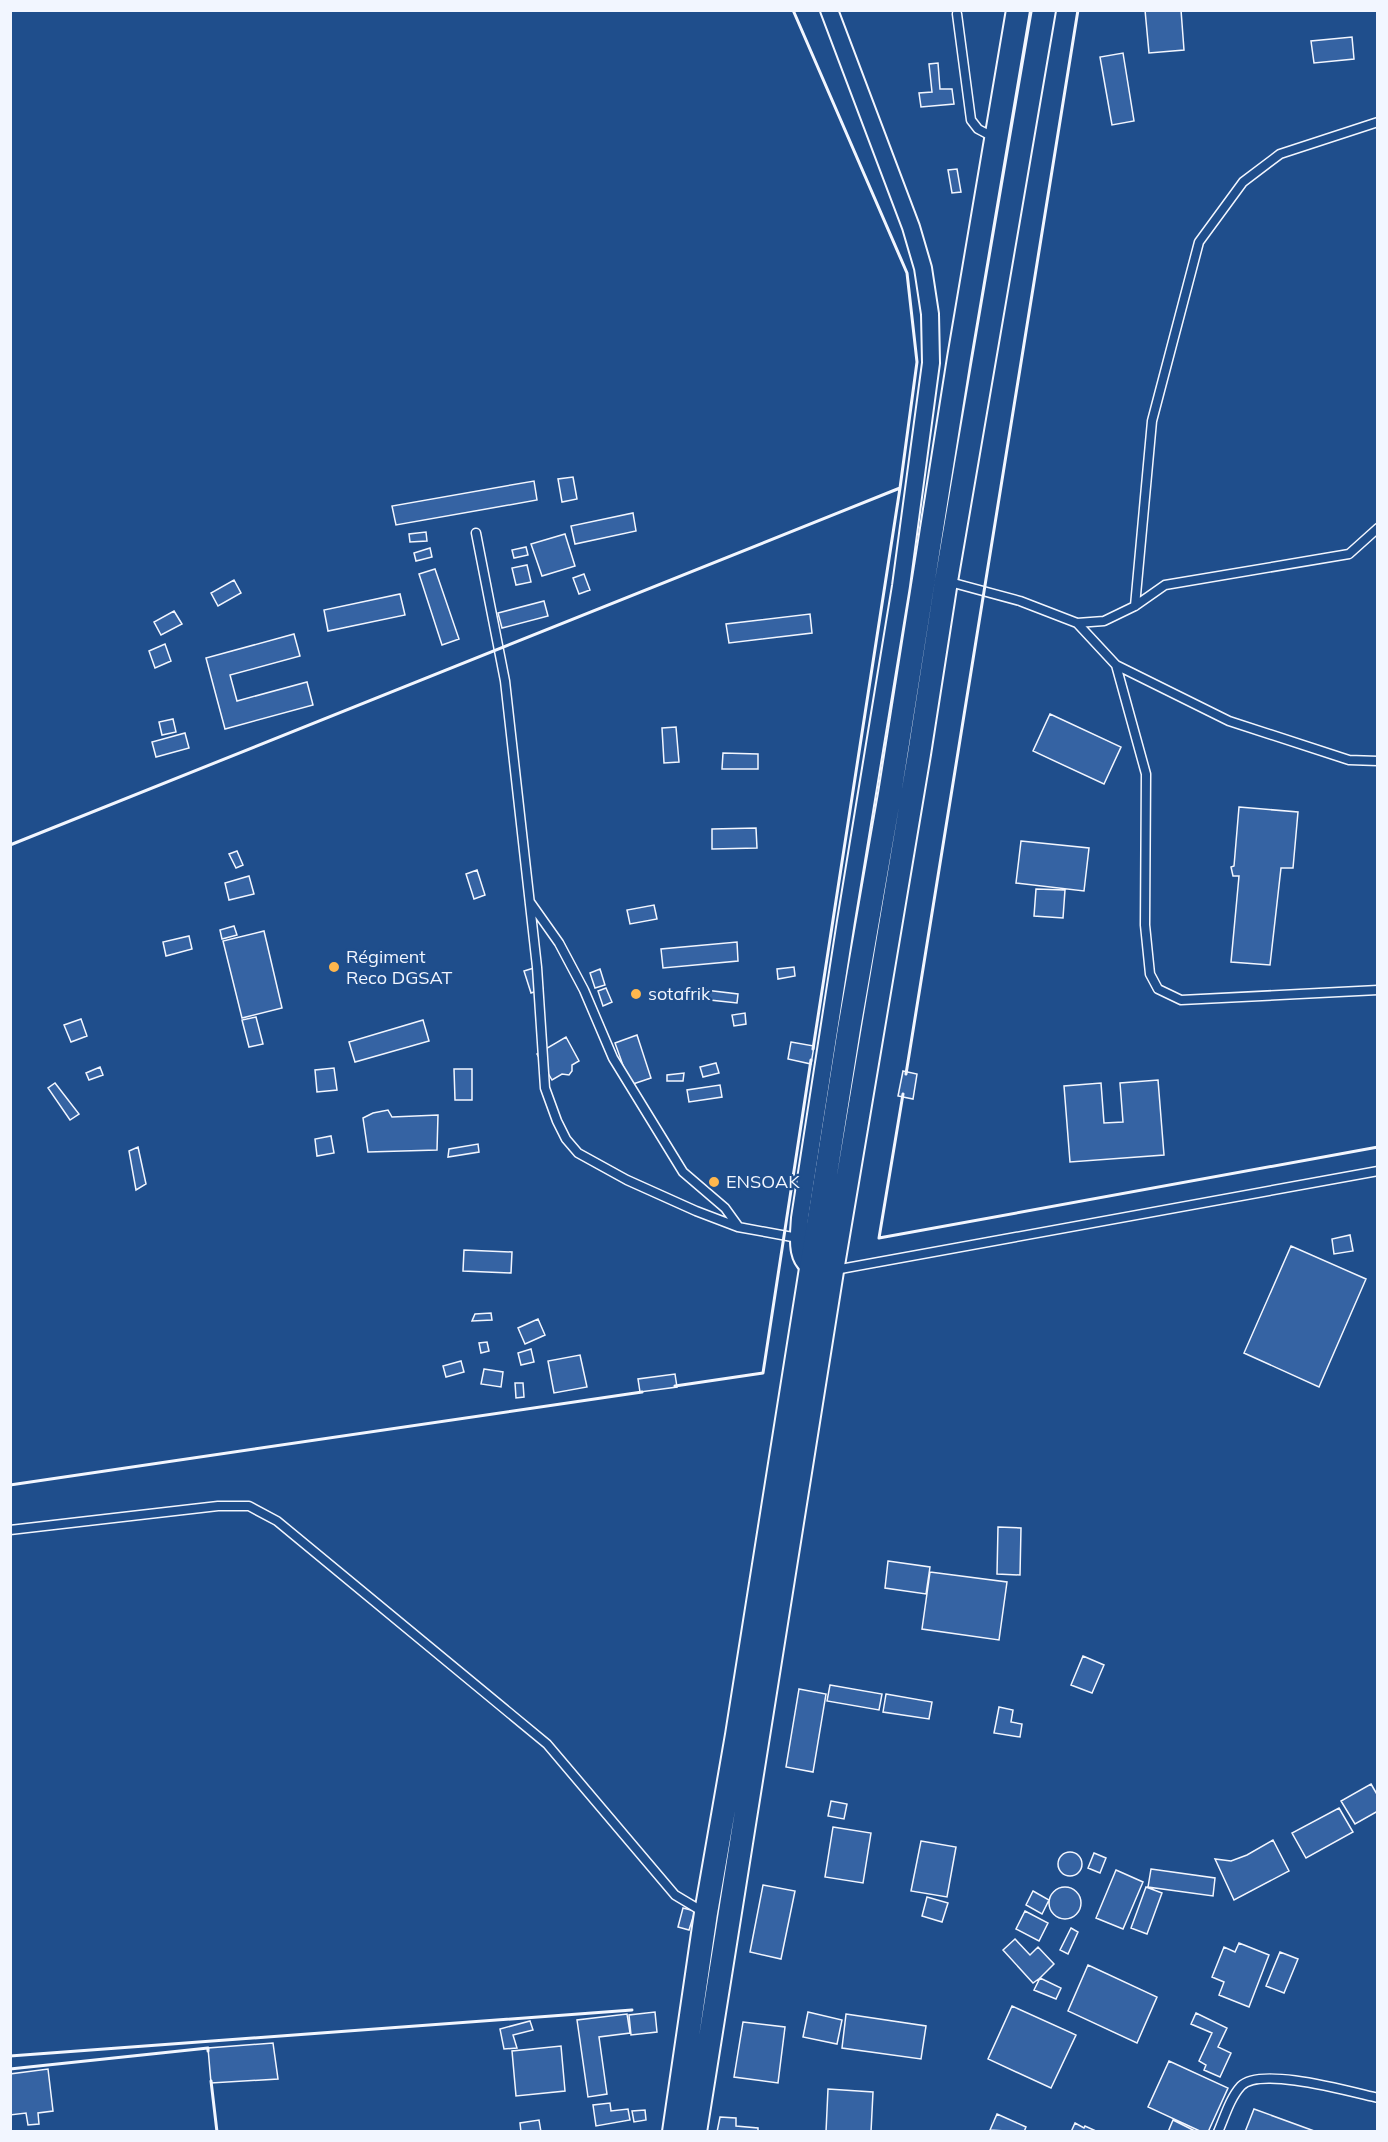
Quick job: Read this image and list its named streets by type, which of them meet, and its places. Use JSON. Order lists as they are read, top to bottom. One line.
{"places":["Régiment Reco DGSAT","sotafrik","ENSOAK"]}
